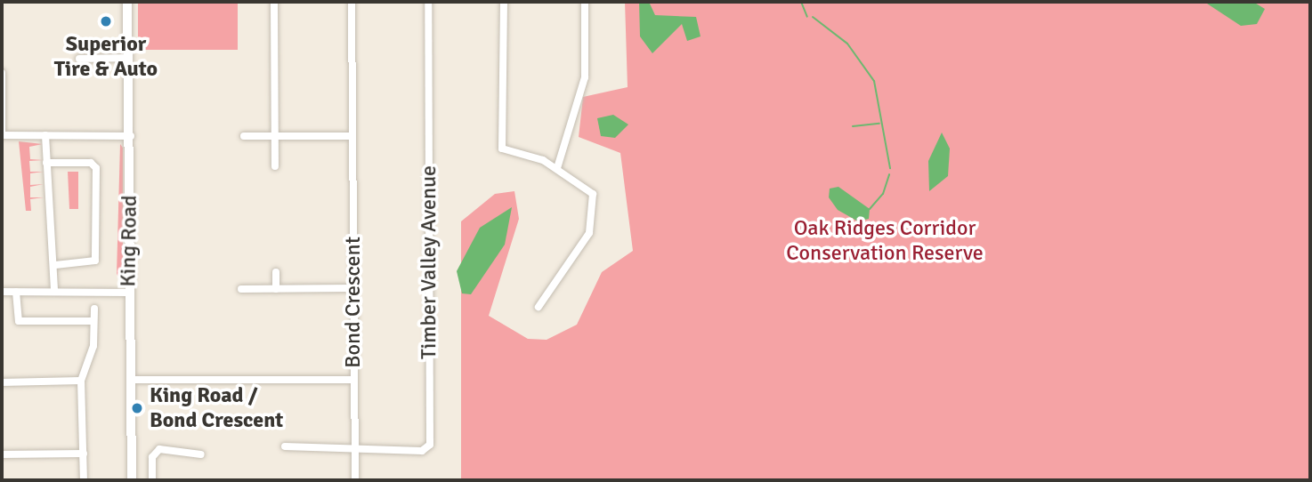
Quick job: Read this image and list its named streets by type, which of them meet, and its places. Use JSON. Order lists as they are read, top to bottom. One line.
{"streets":{"main road":["King Road"],"street":["Timber Valley Avenue","Bond Crescent"]},"crossings":[["King Road","Bond Crescent"]],"parks":["Oak Ridges Corridor Conservation Reserve"],"places":["Superior Tire & Auto","King Road / Bond Crescent"]}
